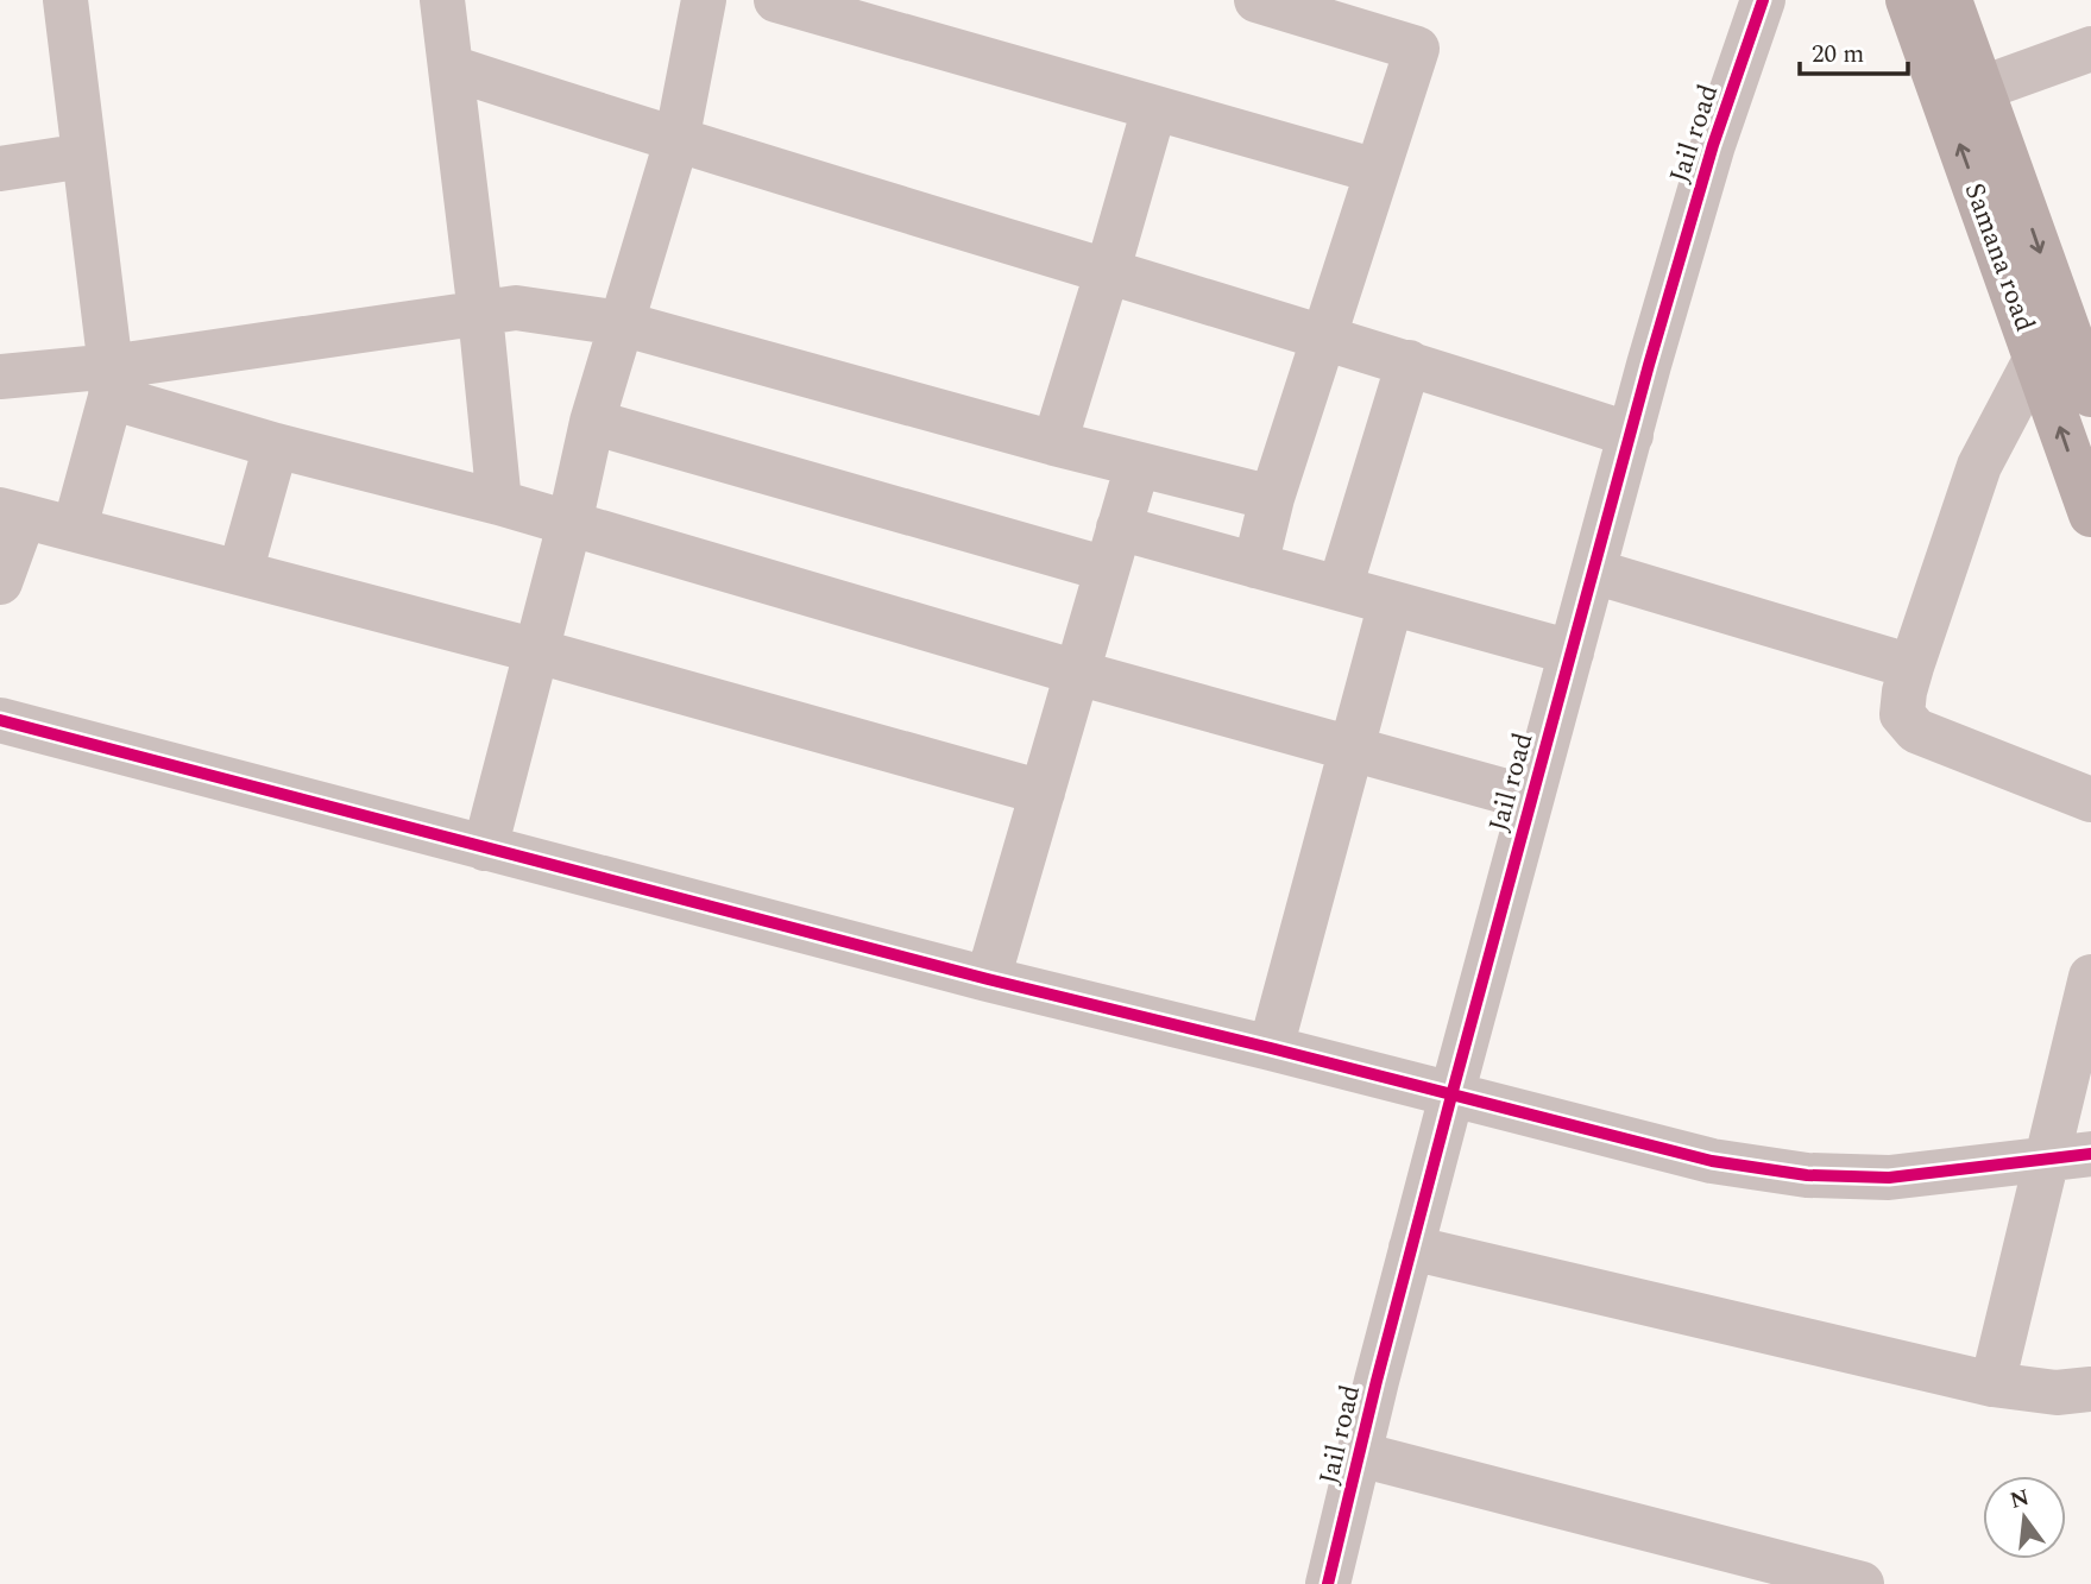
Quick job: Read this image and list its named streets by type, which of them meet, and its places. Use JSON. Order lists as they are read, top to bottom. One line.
{"streets":{"main road":["Samana road"],"street":["Jail road"]},"scale_bar":"20 m","north":"top"}
